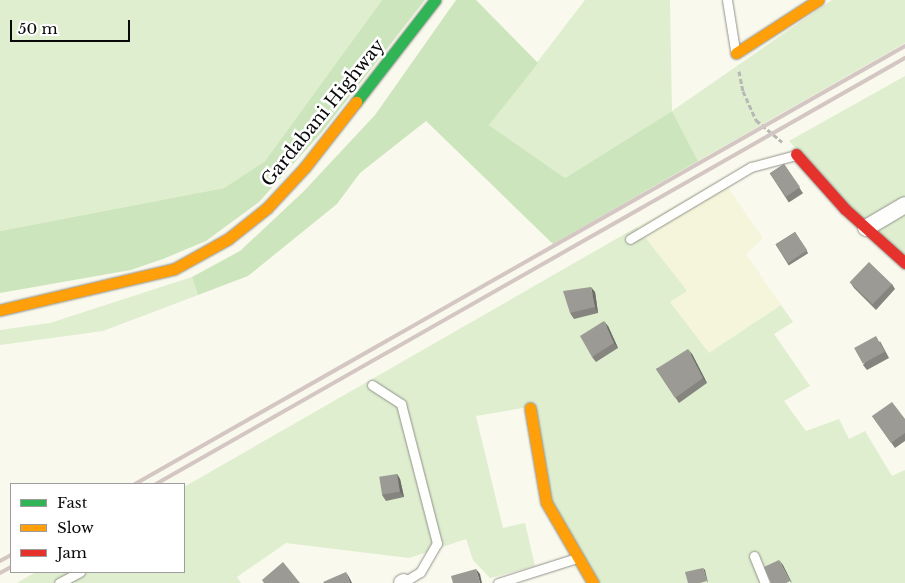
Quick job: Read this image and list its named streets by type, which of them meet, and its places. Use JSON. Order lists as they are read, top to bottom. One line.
{"streets":{"main road":["Gardabani Highway"]},"legend":["Fast","Slow","Jam"],"scale_bar":"50 m"}
